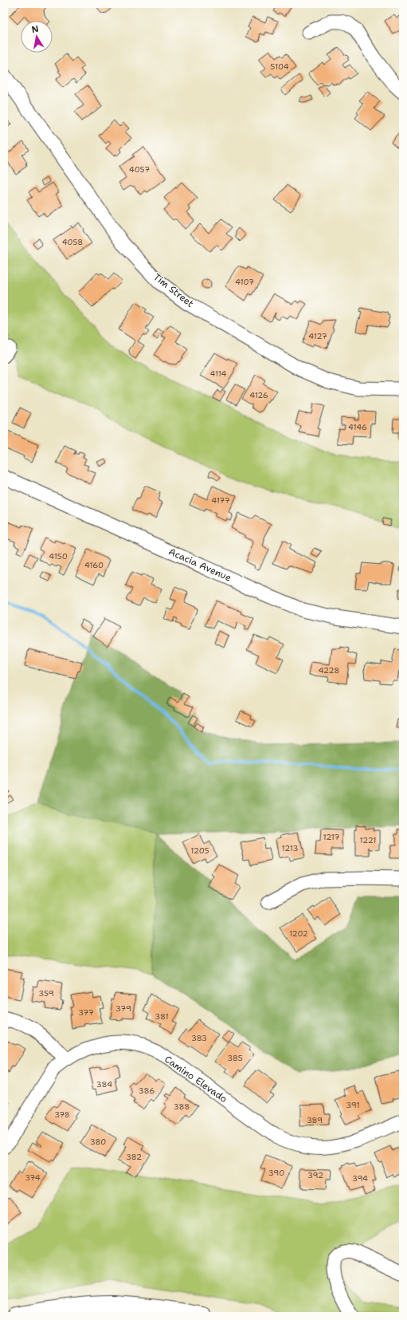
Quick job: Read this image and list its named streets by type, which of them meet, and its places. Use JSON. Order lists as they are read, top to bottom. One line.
{"streets":{"street":["Tim Street","Acacia Avenue","Camino Elevado"]},"house_numbers":["5104","4057","4058","4107","4127","4114","4126","4146","4177","4150","4160","4228","1217","1221","1213","1205","1202","359","379","377","381","383","385","384","386","391","388","378","389","380","382","390","392","374","394"],"north":"top"}
